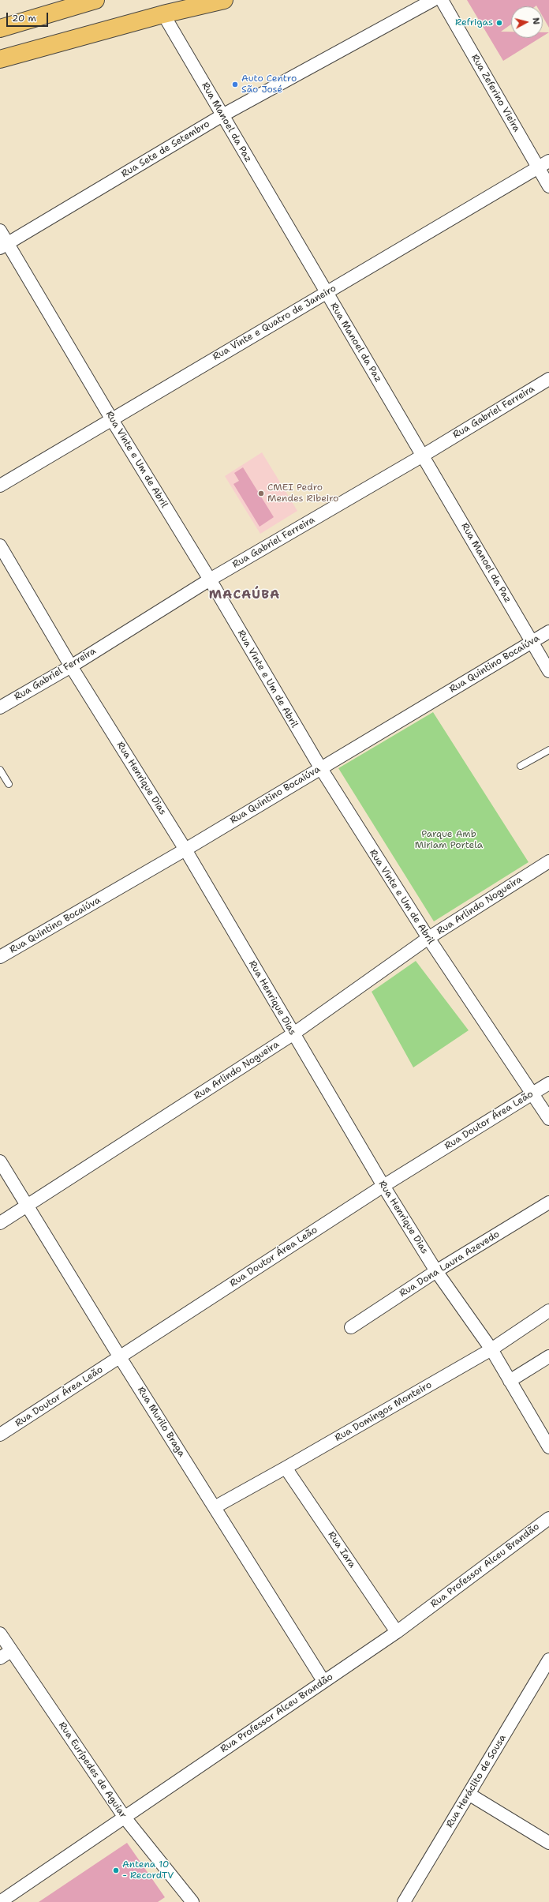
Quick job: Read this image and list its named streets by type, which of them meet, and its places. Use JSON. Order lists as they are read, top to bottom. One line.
{"streets":{"street":["Rua Zeferino Vieira","Rua Manoel da Paz","Rua Sete de Setembro","Rua Vinte e Quatro de Janeiro","Rua Gabriel Ferreira","Rua Vinte e Um de Abril","Rua Quintino Bocaiúva","Rua Henrique Dias","Rua Arlindo Nogueira","Rua Doutor Área Leão","Rua Dona Laura Azevedo","Rua Domingos Monteiro","Rua Murilo Braga","Rua Iara","Rua Professor Alceu Brandão","Rua Eurípedes de Aguiar","Rua Heráclito de Sousa"]},"crossings":[["Rua Zeferino Vieira","Rua Vinte e Quatro de Janeiro"],["Rua Manoel da Paz","Rua Sete de Setembro"],["Rua Manoel da Paz","Rua Vinte e Quatro de Janeiro"],["Rua Manoel da Paz","Rua Gabriel Ferreira"],["Rua Manoel da Paz","Rua Quintino Bocaiúva"],["Rua Sete de Setembro","Rua Vinte e Um de Abril"],["Rua Vinte e Quatro de Janeiro","Rua Vinte e Um de Abril"],["Rua Gabriel Ferreira","Rua Vinte e Um de Abril"],["Rua Gabriel Ferreira","Rua Henrique Dias"],["Rua Vinte e Um de Abril","Rua Quintino Bocaiúva"],["Rua Vinte e Um de Abril","Rua Arlindo Nogueira"],["Rua Vinte e Um de Abril","Rua Doutor Área Leão"],["Rua Quintino Bocaiúva","Rua Henrique Dias"],["Rua Henrique Dias","Rua Arlindo Nogueira"],["Rua Henrique Dias","Rua Doutor Área Leão"],["Rua Henrique Dias","Rua Dona Laura Azevedo"],["Rua Henrique Dias","Rua Domingos Monteiro"],["Rua Arlindo Nogueira","Rua Murilo Braga"],["Rua Doutor Área Leão","Rua Murilo Braga"],["Rua Domingos Monteiro","Rua Murilo Braga"],["Rua Domingos Monteiro","Rua Iara"],["Rua Murilo Braga","Rua Professor Alceu Brandão"],["Rua Iara","Rua Professor Alceu Brandão"],["Rua Professor Alceu Brandão","Rua Eurípedes de Aguiar"]],"districts":["MACAÚBA"],"parks":["Parque Amb Miriam Portela"],"places":["Refrigas","Auto Centro São José","CMEI Pedro Mendes Ribeiro","Antena 10 - RecordTV"],"scale_bar":"20 m","north":"right"}
